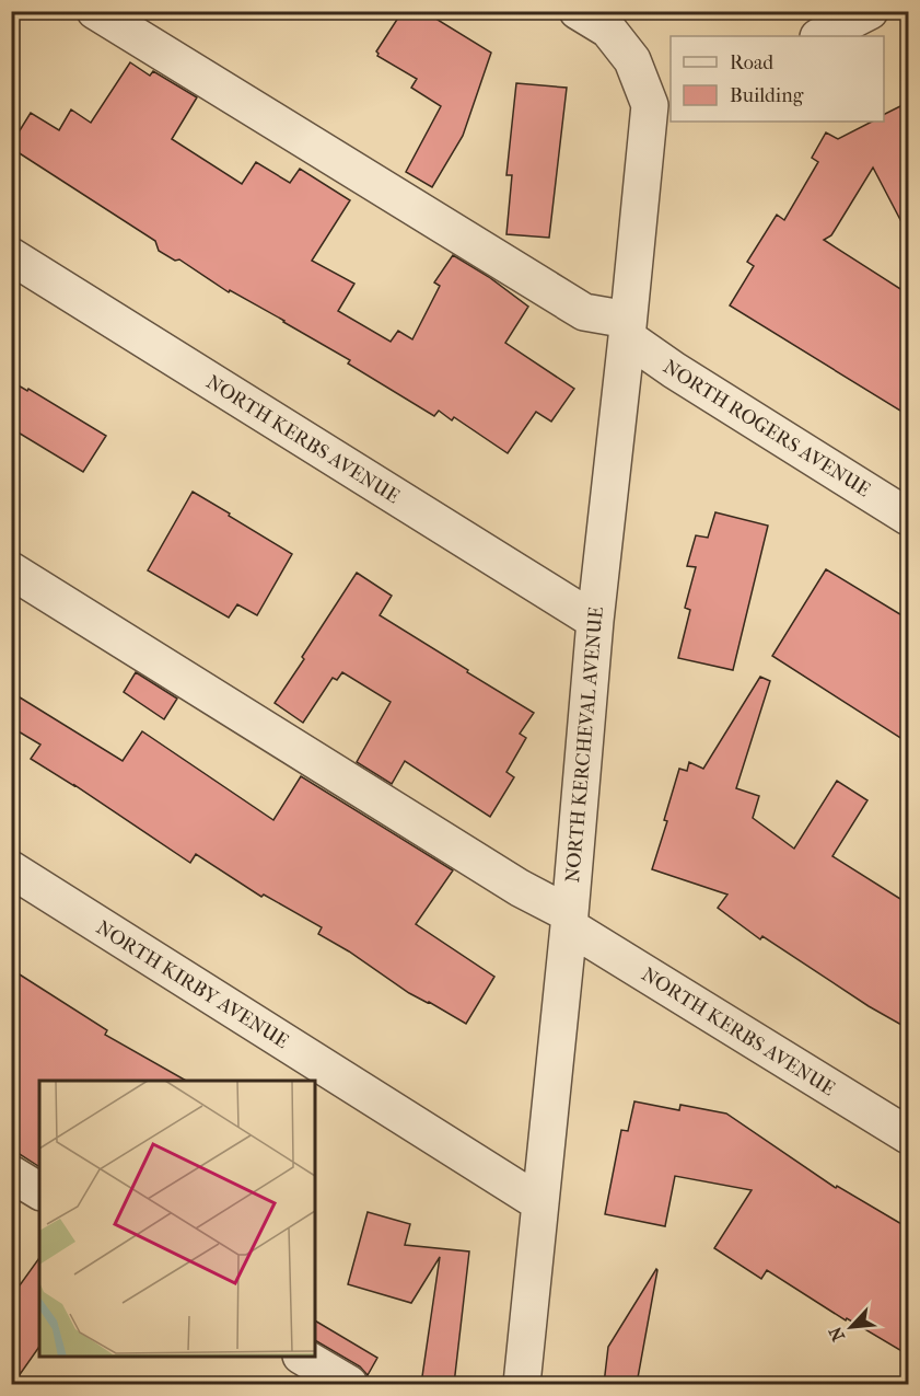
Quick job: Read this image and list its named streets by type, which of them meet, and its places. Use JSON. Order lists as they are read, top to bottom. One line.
{"streets":{"street":["NORTH ROGERS AVENUE","NORTH KERBS AVENUE","NORTH KERCHEVAL AVENUE","NORTH KIRBY AVENUE"]},"crossings":[["NORTH ROGERS AVENUE","NORTH KERCHEVAL AVENUE"],["NORTH KERBS AVENUE","NORTH KERCHEVAL AVENUE"],["NORTH KERCHEVAL AVENUE","NORTH KIRBY AVENUE"]],"legend":["Road","Building"],"north":"bottom left"}
